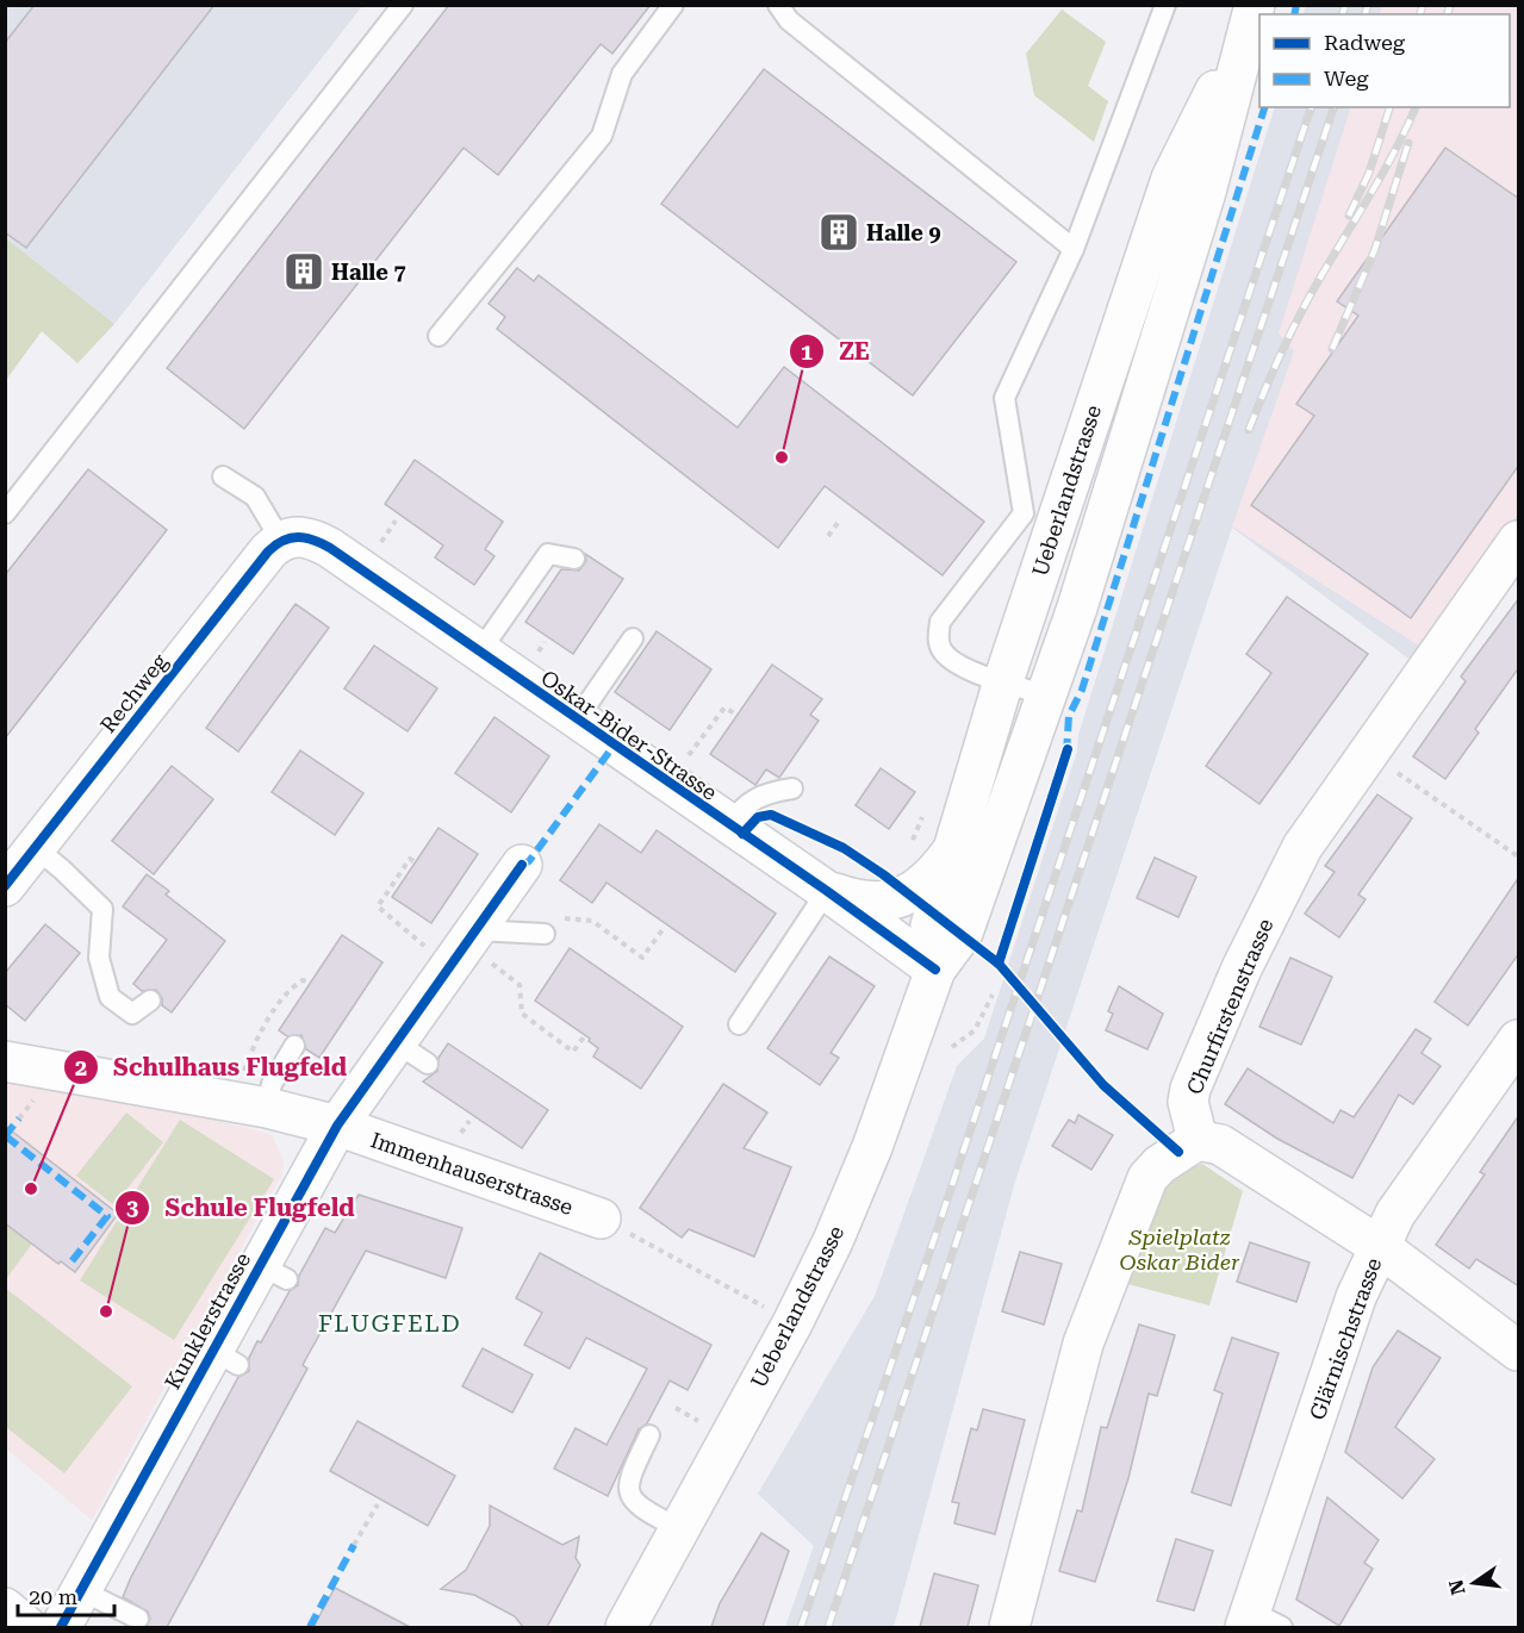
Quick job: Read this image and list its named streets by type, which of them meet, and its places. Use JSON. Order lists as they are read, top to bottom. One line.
{"streets":{"street":["Ueberlandstrasse","Rechweg","Oskar-Bider-Strasse","Churfirstenstrasse","Immenhauserstrasse","Kunklerstrasse","Glärnischstrasse"]},"crossings":[["Ueberlandstrasse","Oskar-Bider-Strasse"],["Rechweg","Oskar-Bider-Strasse"],["Immenhauserstrasse","Kunklerstrasse"]],"districts":["FLUGFELD"],"parks":["Spielplatz Oskar Bider"],"places":{"building":["Halle 9","Halle 7"],"other":["ZE","Schulhaus Flugfeld","Schule Flugfeld"]},"legend":["Radweg","Weg"],"scale_bar":"20 m","north":"left"}
